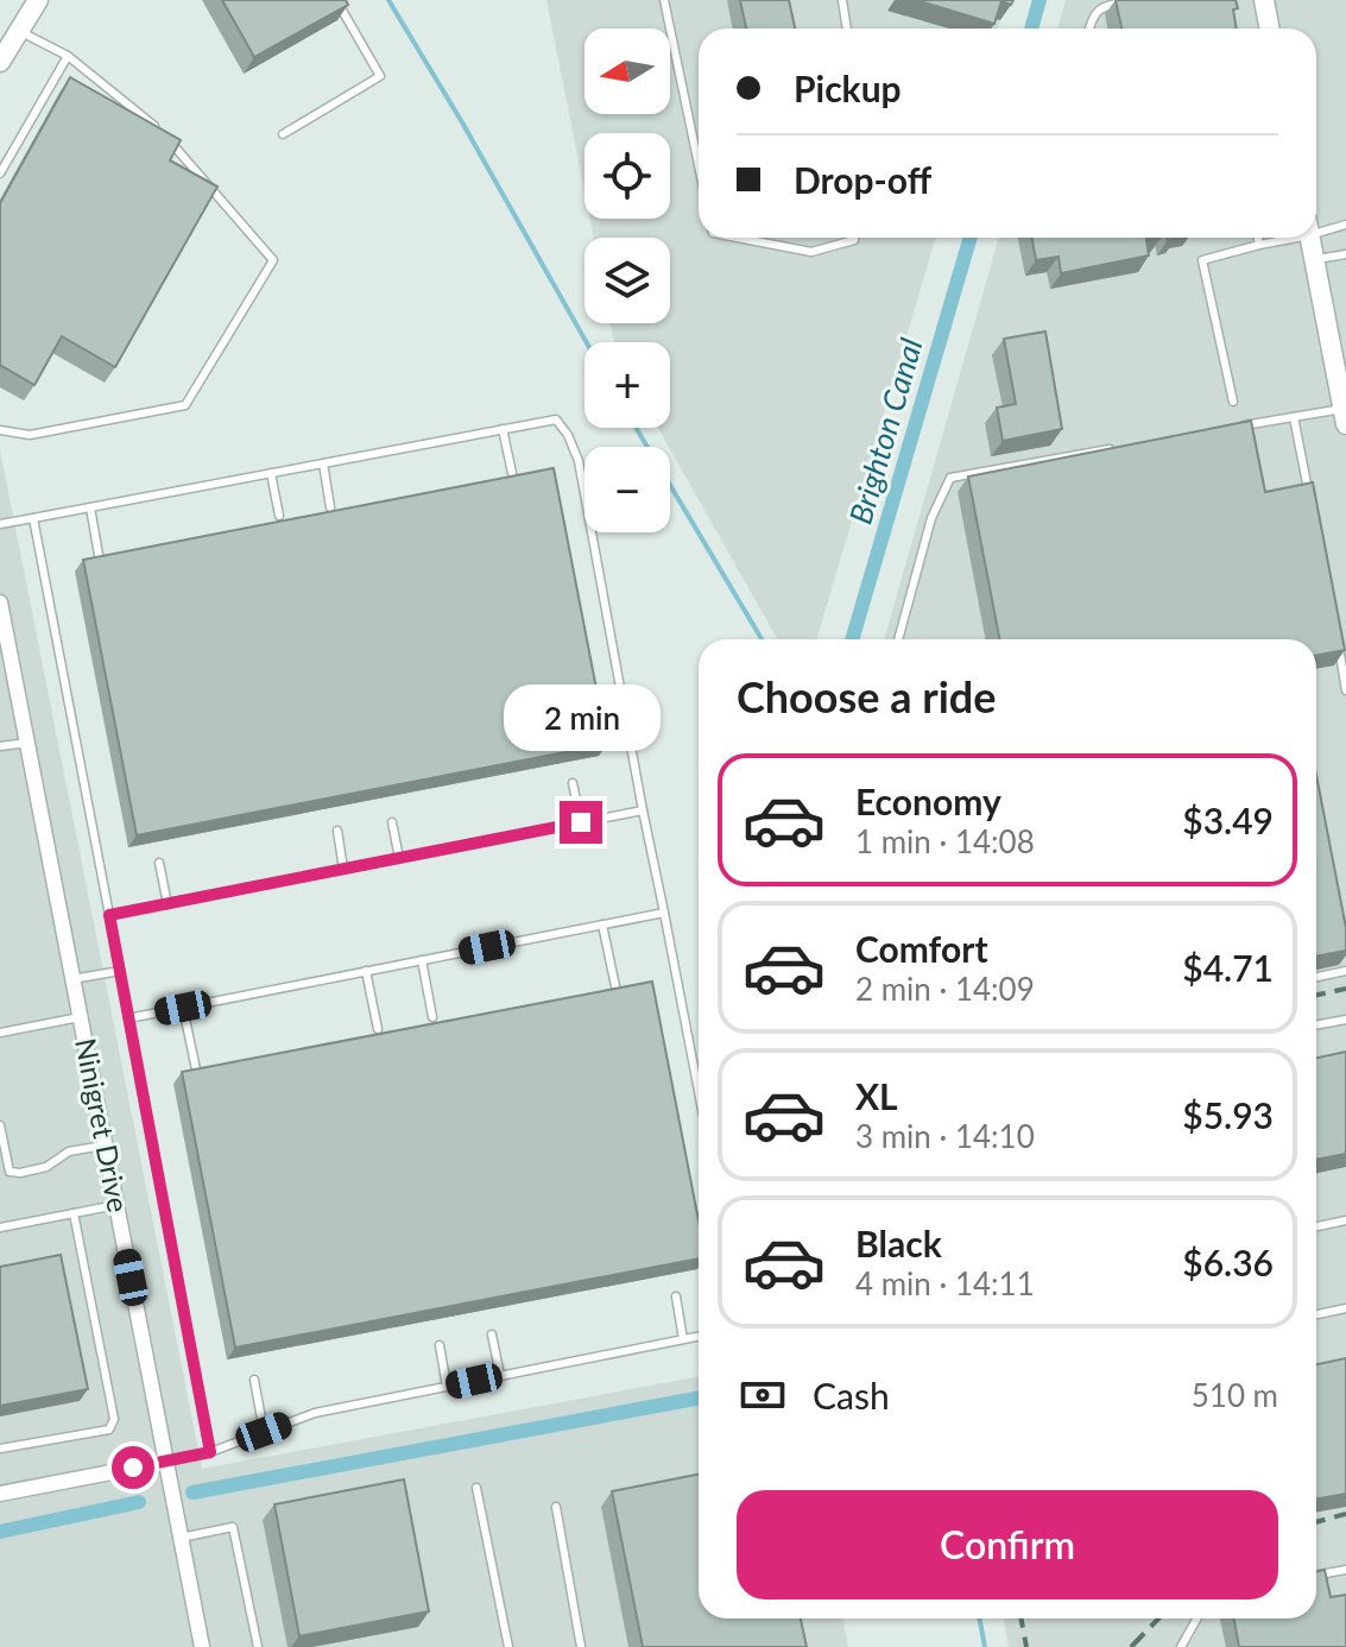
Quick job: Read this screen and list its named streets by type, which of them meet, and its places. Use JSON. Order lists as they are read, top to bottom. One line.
{"streets":{"street":["Ninigret Drive"]},"water":["Brighton Canal"],"north":"left","page":{"map_buttons":["+","−"],"banner":["Pickup","Drop-off"],"heading":"Choose a ride","bubble":"2 min","list":[{"name":"Economy","note":"1 min · 14:08","value":"$3.49"},{"name":"Comfort","note":"2 min · 14:09","value":"$4.71"},{"name":"XL","note":"3 min · 14:10","value":"$5.93"},{"name":"Black","note":"4 min · 14:11","value":"$6.36"}],"pay":["Cash","510 m"],"buttons":"Confirm"}}
